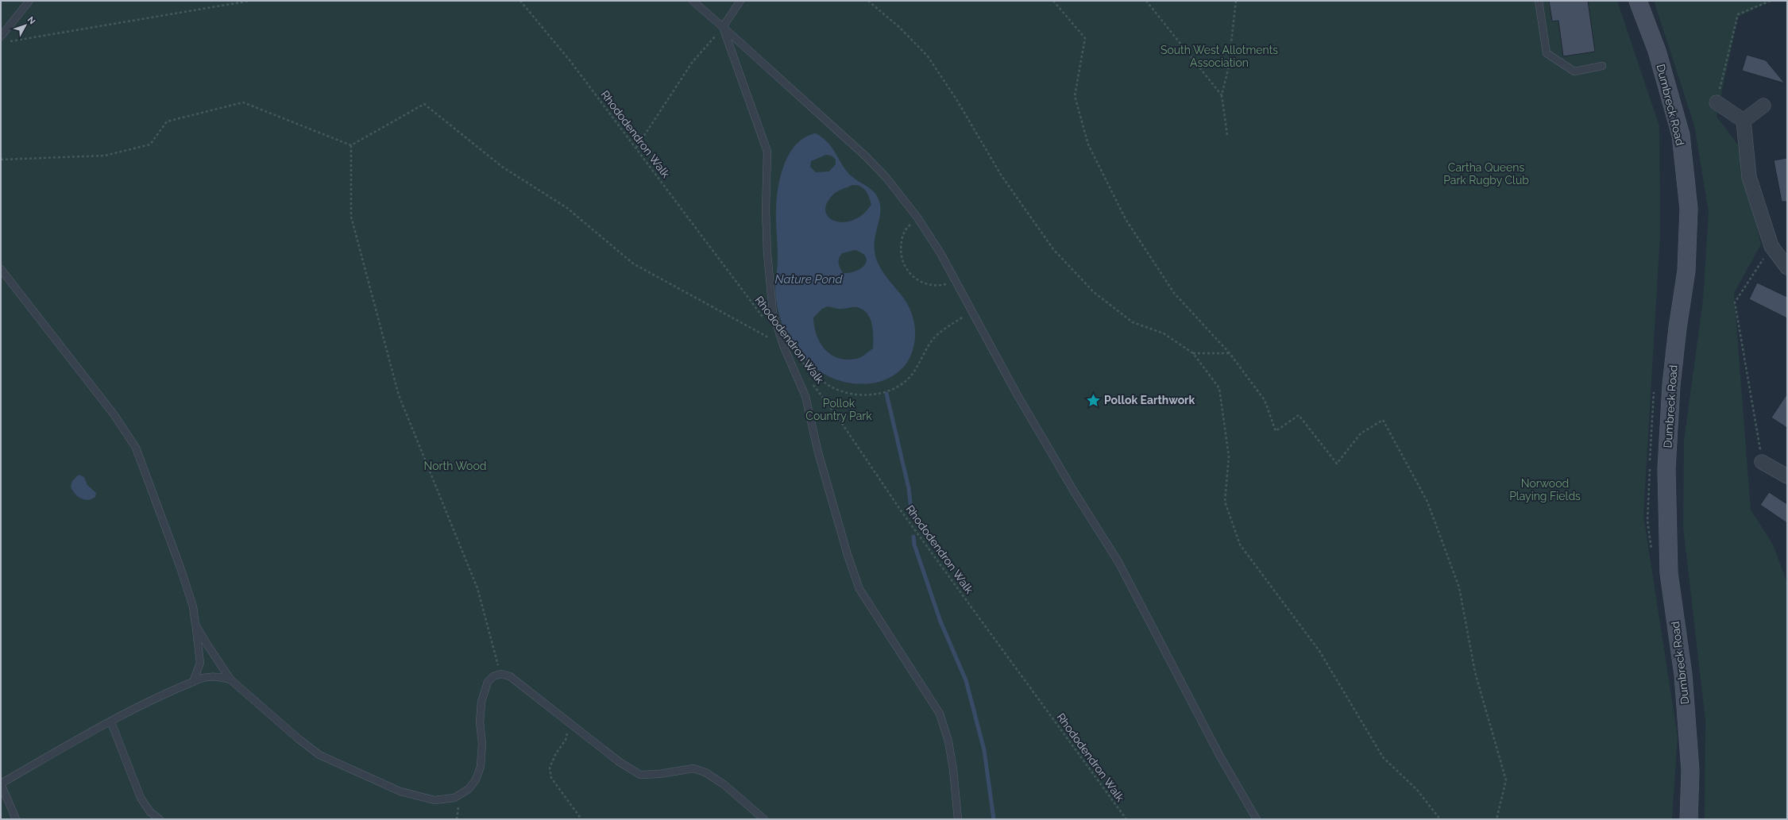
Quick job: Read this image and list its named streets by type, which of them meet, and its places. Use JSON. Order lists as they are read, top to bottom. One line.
{"streets":{"main road":["Dumbreck Road"],"path":["Rhododendron Walk"]},"water":["Nature Pond"],"parks":["South West Allotments Association","Cartha Queens Park Rugby Club","Pollok Country Park","North Wood","Norwood Playing Fields"],"places":{"place":["Pollok Earthwork"]},"north":"top right"}
